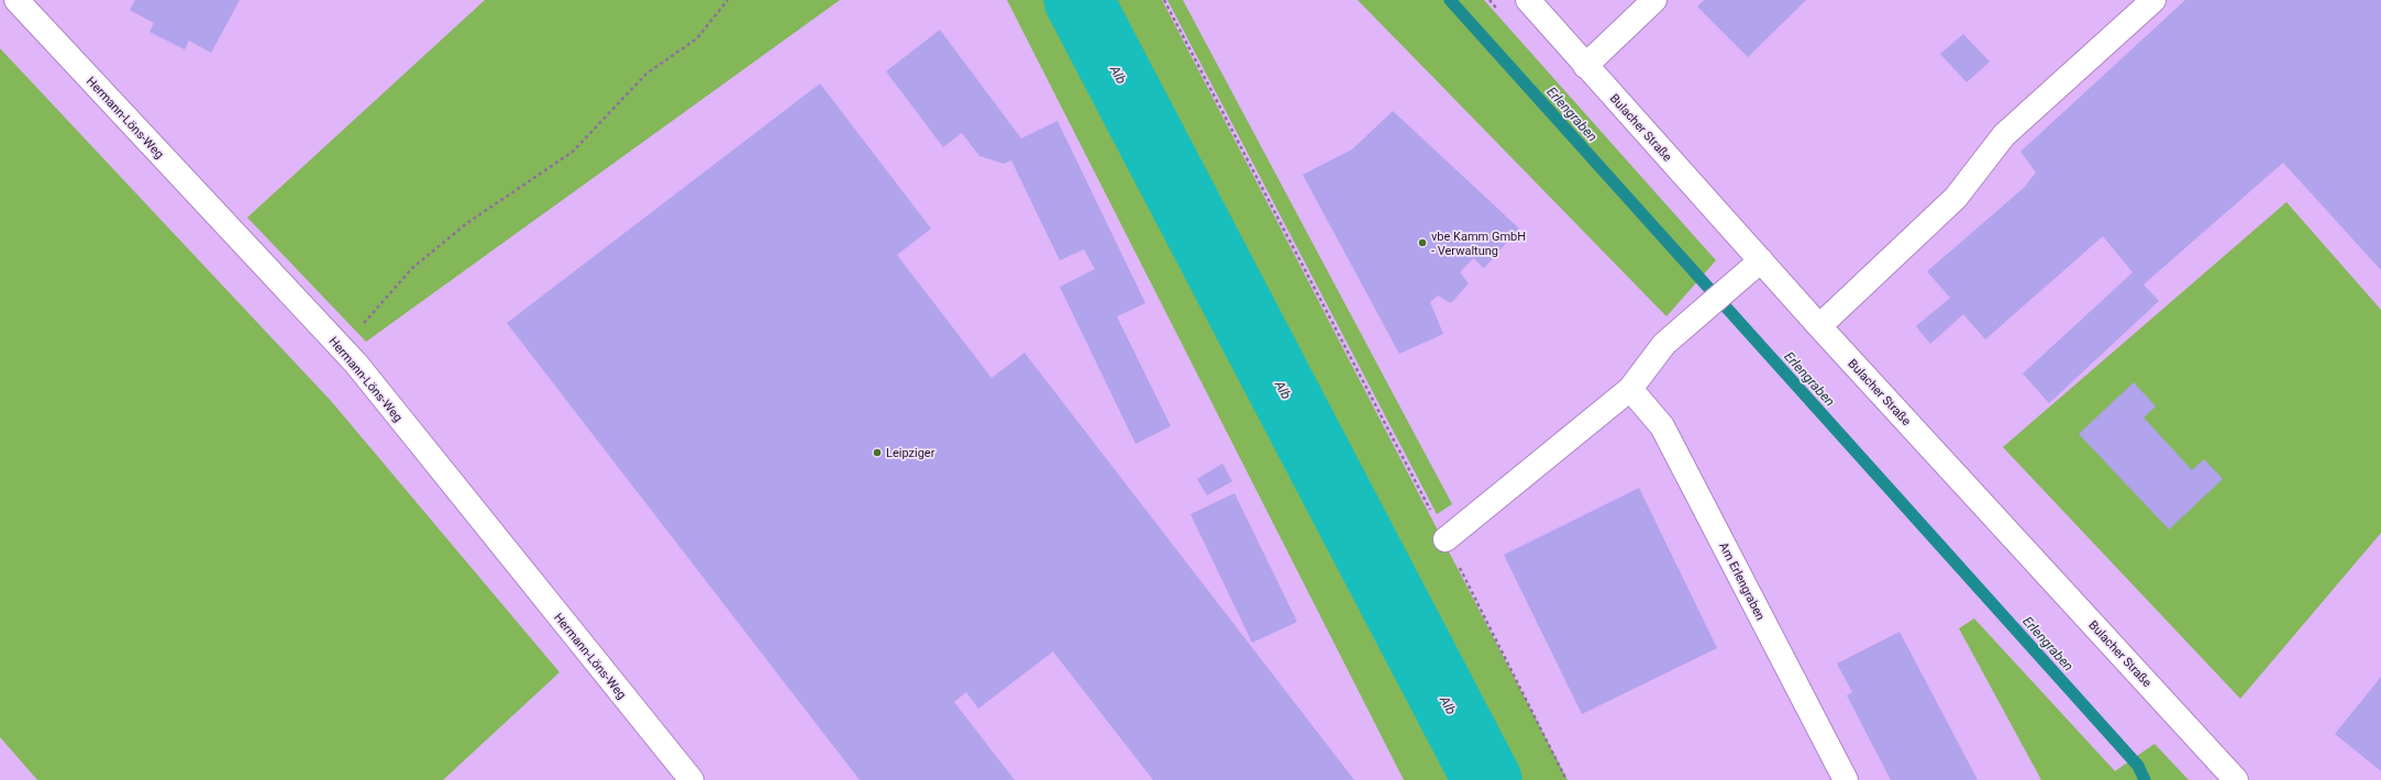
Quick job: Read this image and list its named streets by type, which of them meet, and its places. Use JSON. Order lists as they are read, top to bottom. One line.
{"streets":{"street":["Hermann-Löns-Weg","Bulacher Straße","Am Erlengraben"]},"water":["Alb","Erlengraben"],"places":["vbe Kamm GmbH - Verwaltung","Leipziger"]}
